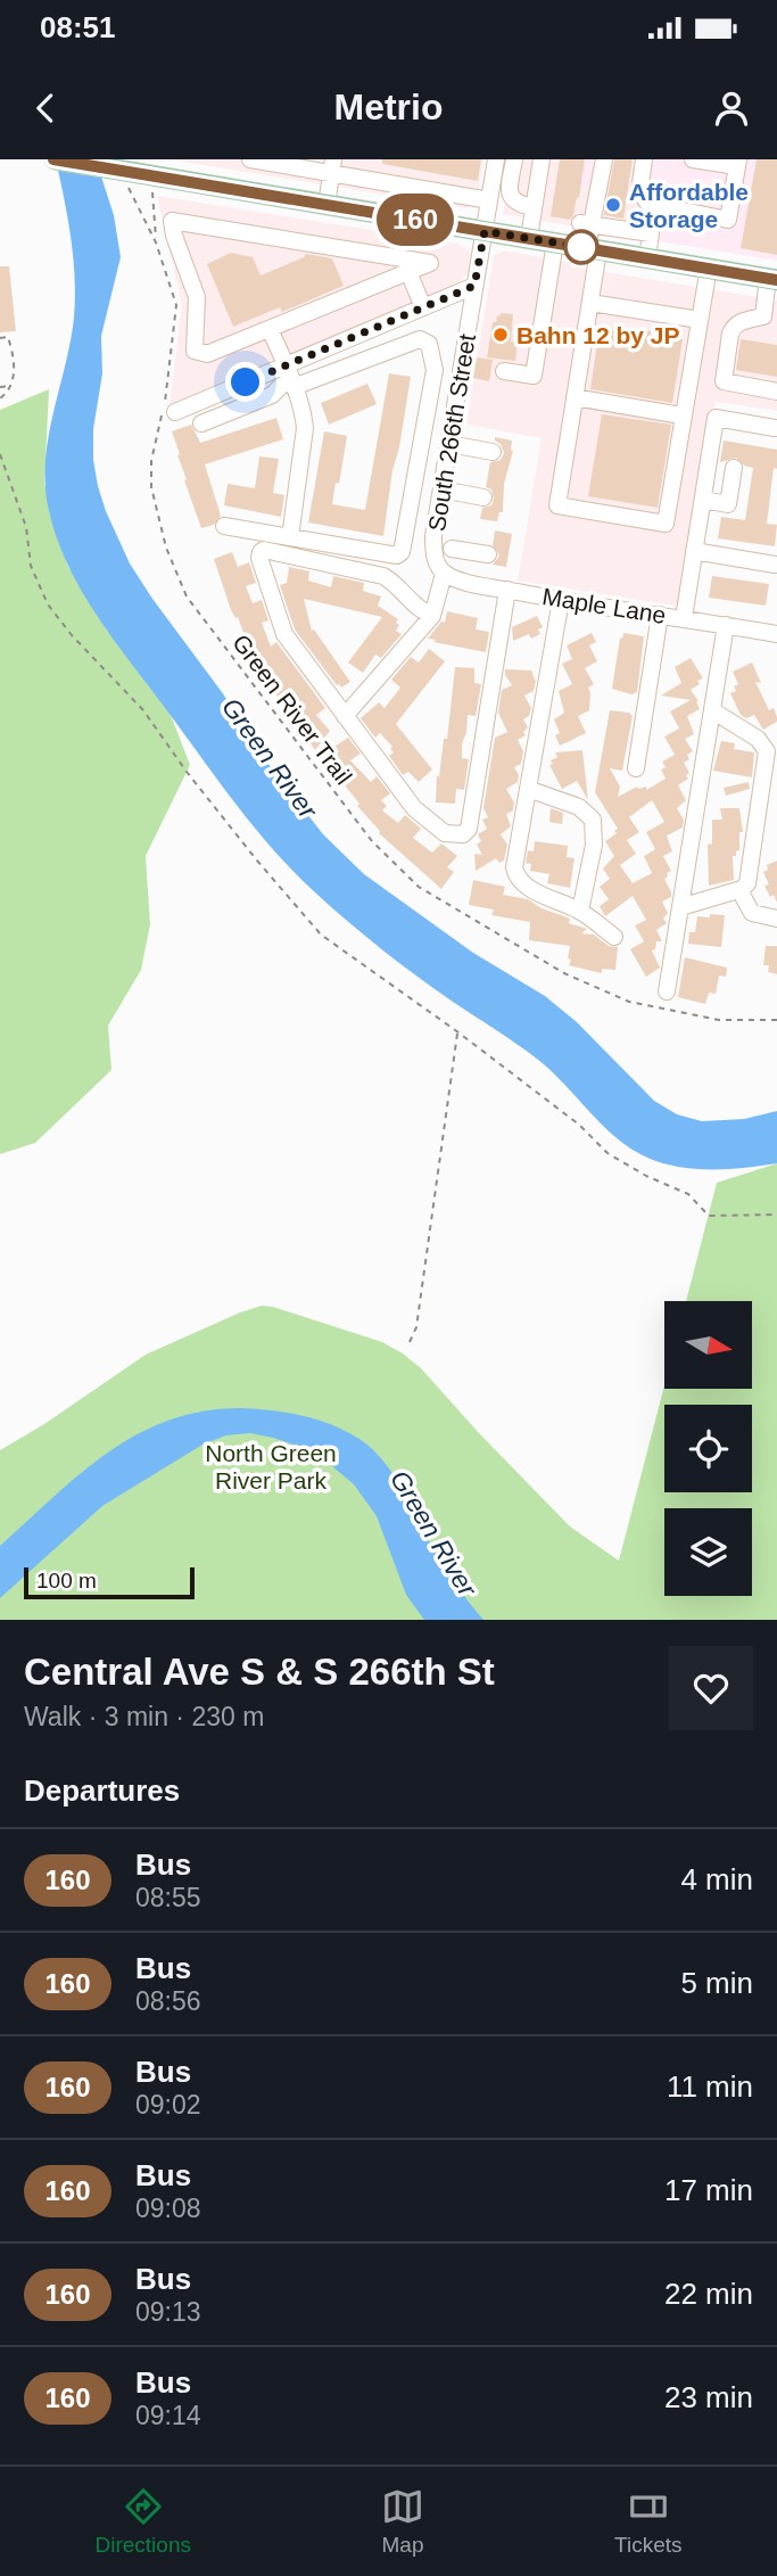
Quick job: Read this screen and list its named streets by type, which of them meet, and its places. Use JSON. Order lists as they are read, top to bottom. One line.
{"streets":{"street":["South 266th Street","Maple Lane"],"path":["Green River Trail"]},"crossings":[["South 266th Street","Maple Lane"]],"water":["Green River"],"parks":["North Green River Park"],"places":["Affordable Storage","Bahn 12 by JP"],"lines":["bus line 160"],"scale_bar":"100 m","north":"right","page":{"status":"08:51","header":"Metrio","on_map":"160","scale":"100 m","heading":[["Central Ave S & S 266th St","Walk · 3 min · 230 m"],"Departures"],"list":[{"mark":"160","name":"Bus","note":"08:55","value":"4 min"},{"mark":"160","name":"Bus","note":"08:56","value":"5 min"},{"mark":"160","name":"Bus","note":"09:02","value":"11 min"},{"mark":"160","name":"Bus","note":"09:08","value":"17 min"},{"mark":"160","name":"Bus","note":"09:13","value":"22 min"},{"mark":"160","name":"Bus","note":"09:14","value":"23 min"}],"tabs":["Directions","Map","Tickets"]}}
